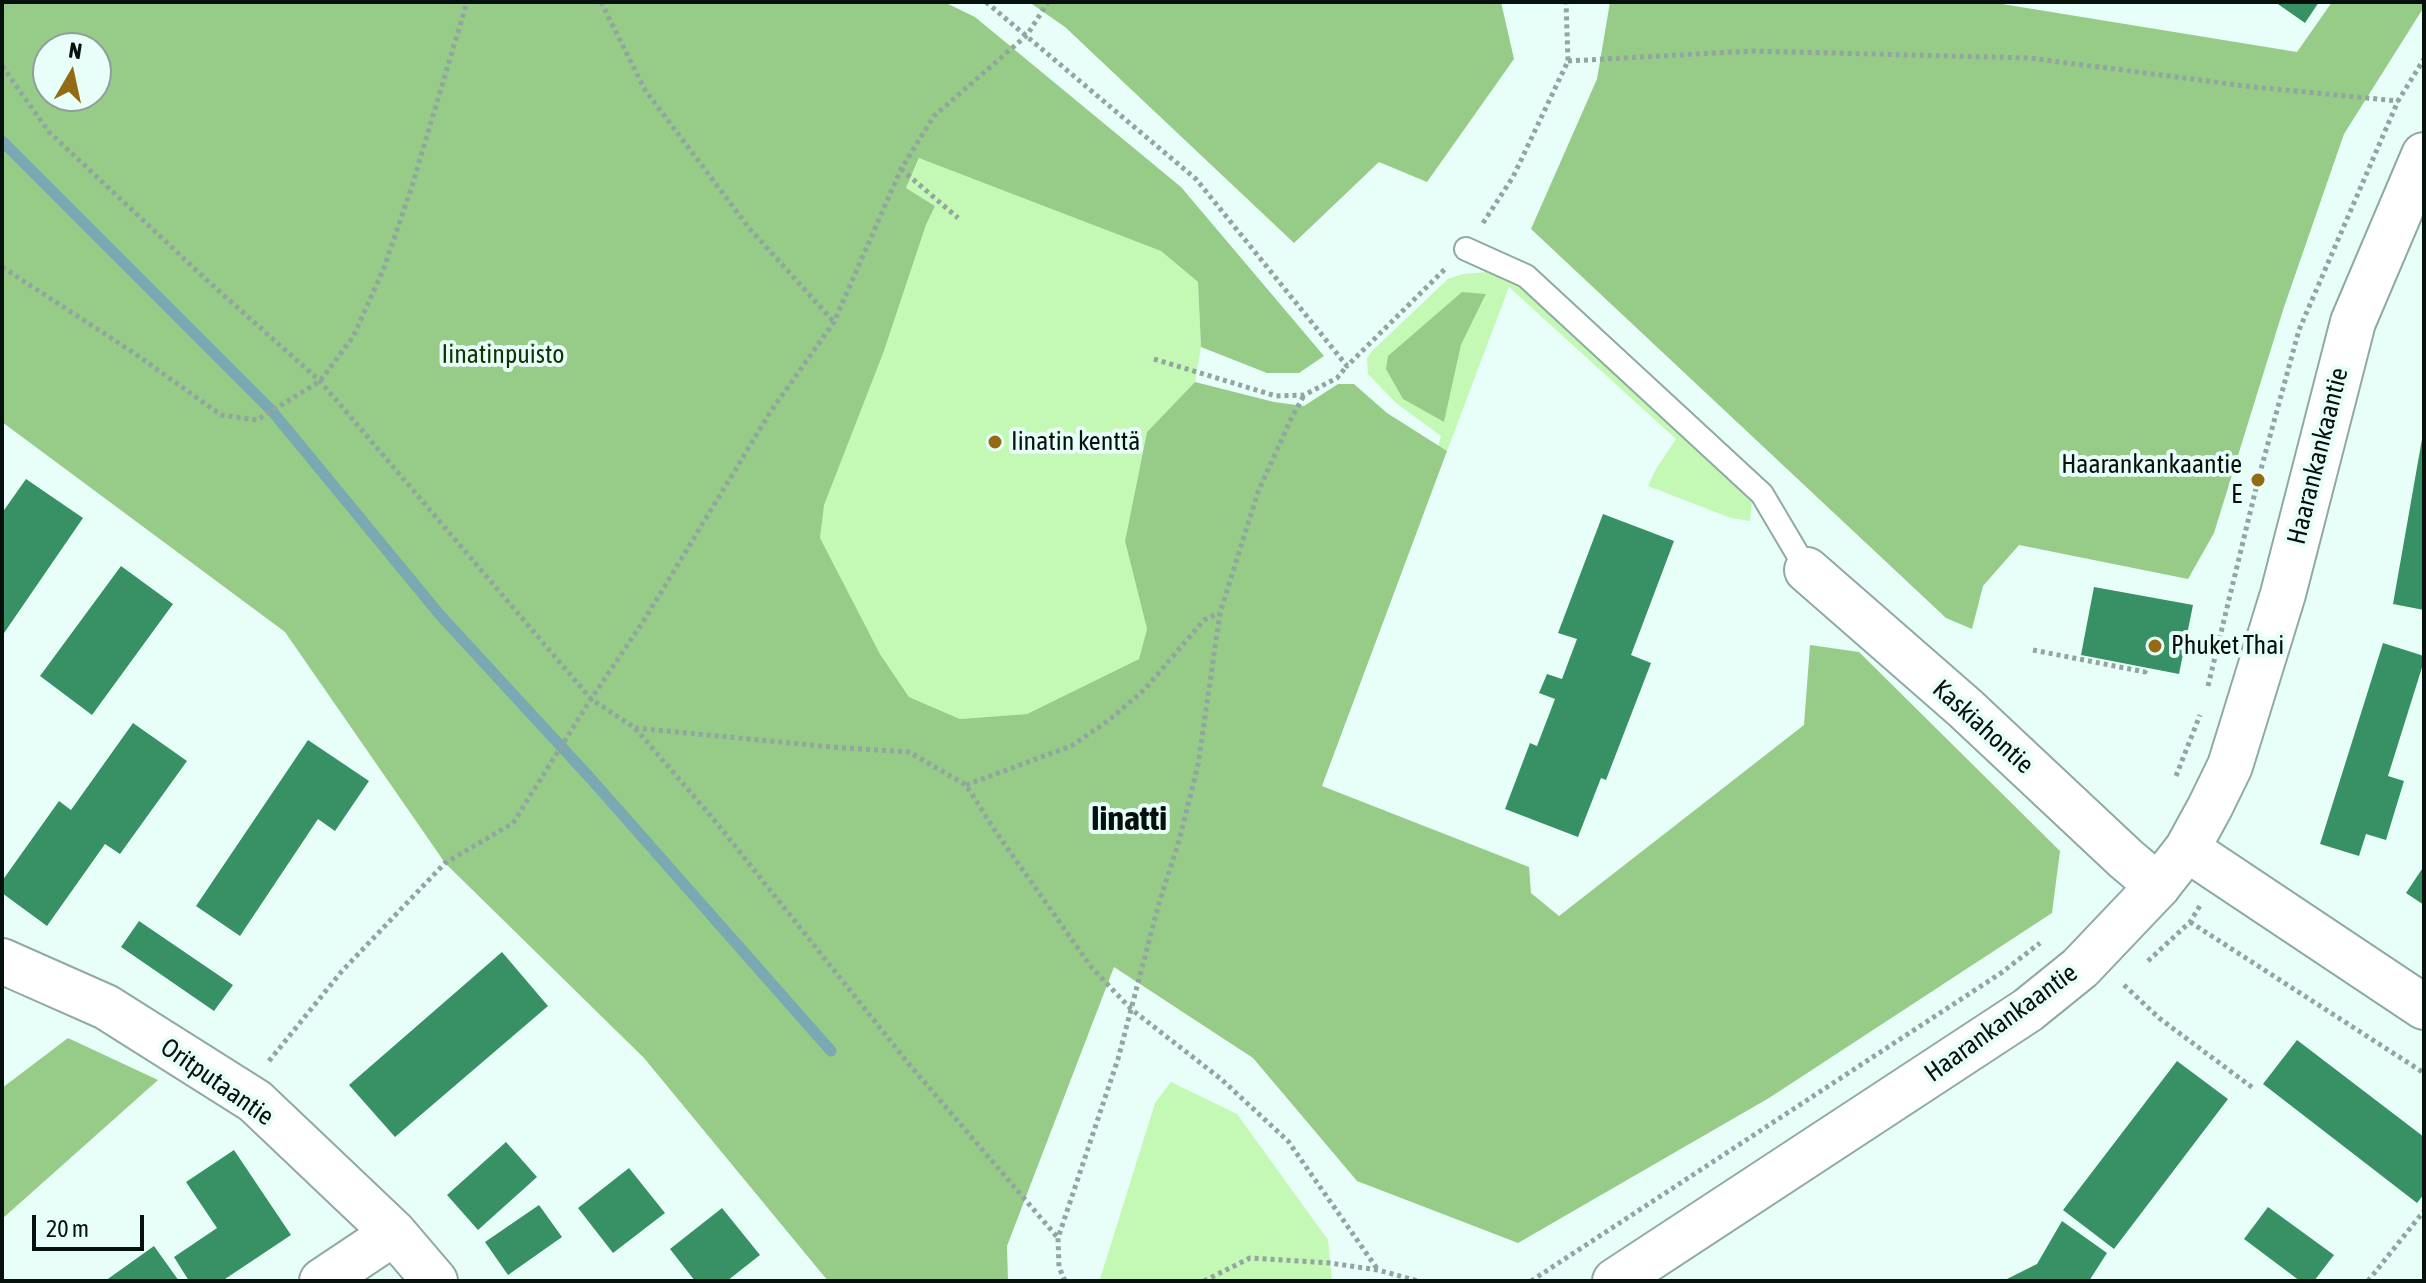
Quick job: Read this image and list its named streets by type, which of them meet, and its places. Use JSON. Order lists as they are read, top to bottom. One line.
{"streets":{"street":["Haarankankaantie","Kaskiahontie","Oritputaantie"]},"crossings":[["Haarankankaantie","Kaskiahontie"]],"districts":["Iinatti"],"parks":["Iinatinpuisto"],"places":["Iinatin kenttä","Haarankankaantie E","Phuket Thai"],"scale_bar":"20 m","north":"top"}
